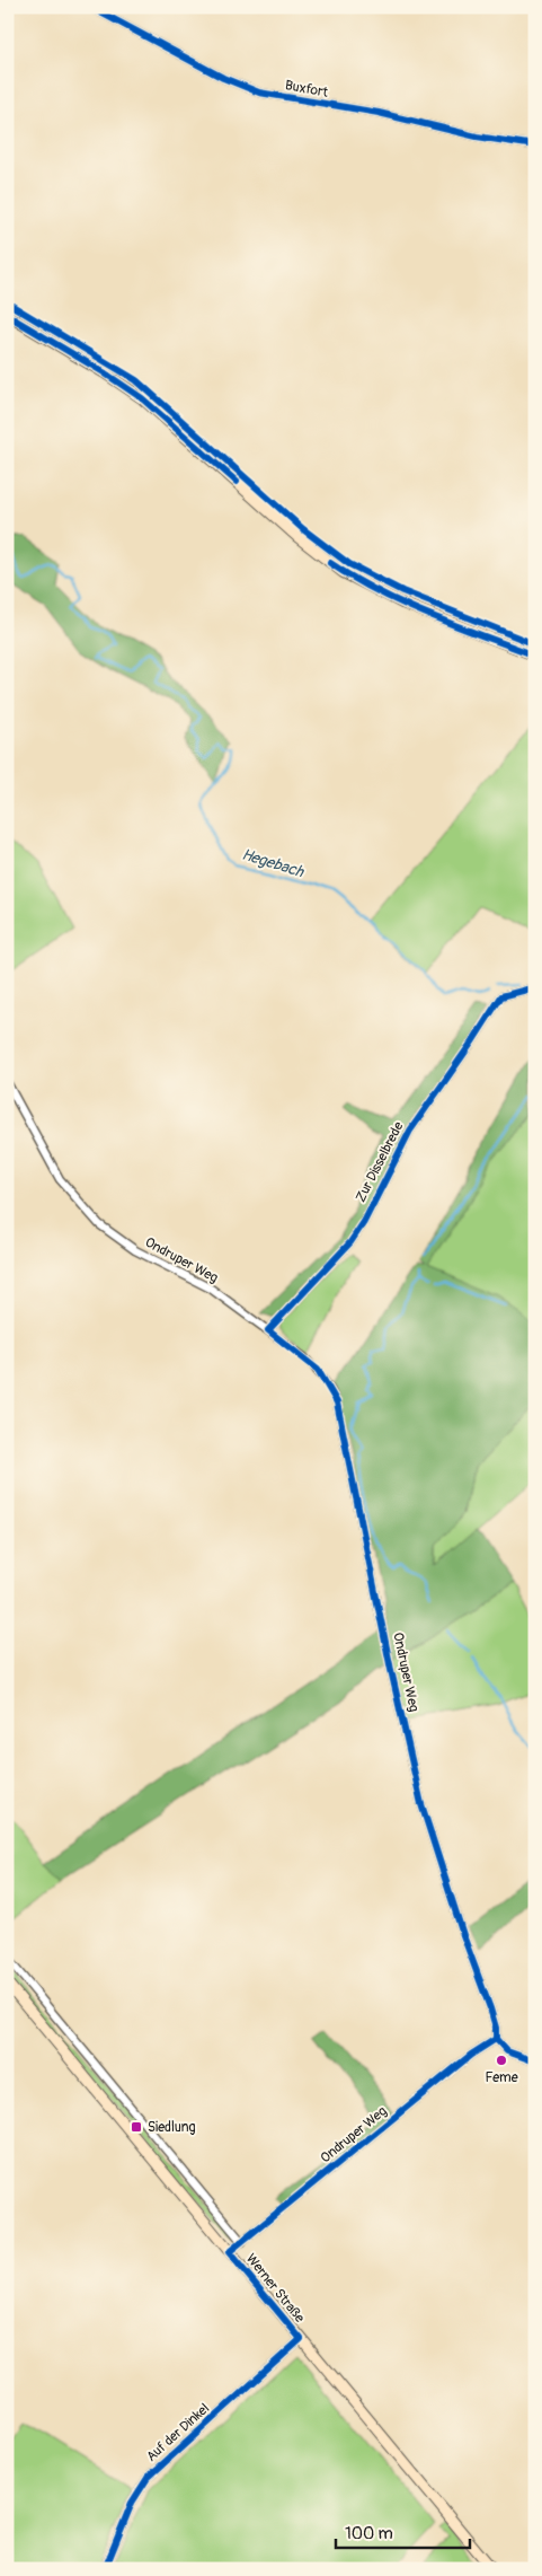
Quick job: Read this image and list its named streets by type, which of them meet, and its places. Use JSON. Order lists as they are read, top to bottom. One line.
{"streets":{"main road":["Werner Straße"],"street":["Buxfort","Zur Disselbrede","Ondruper Weg","Auf der Dinkel"]},"crossings":[["Zur Disselbrede","Ondruper Weg"],["Ondruper Weg","Werner Straße"],["Werner Straße","Auf der Dinkel"]],"water":["Hegebach"],"places":{"other":["Feme"],"transit":["Siedlung"]},"scale_bar":"100 m"}
